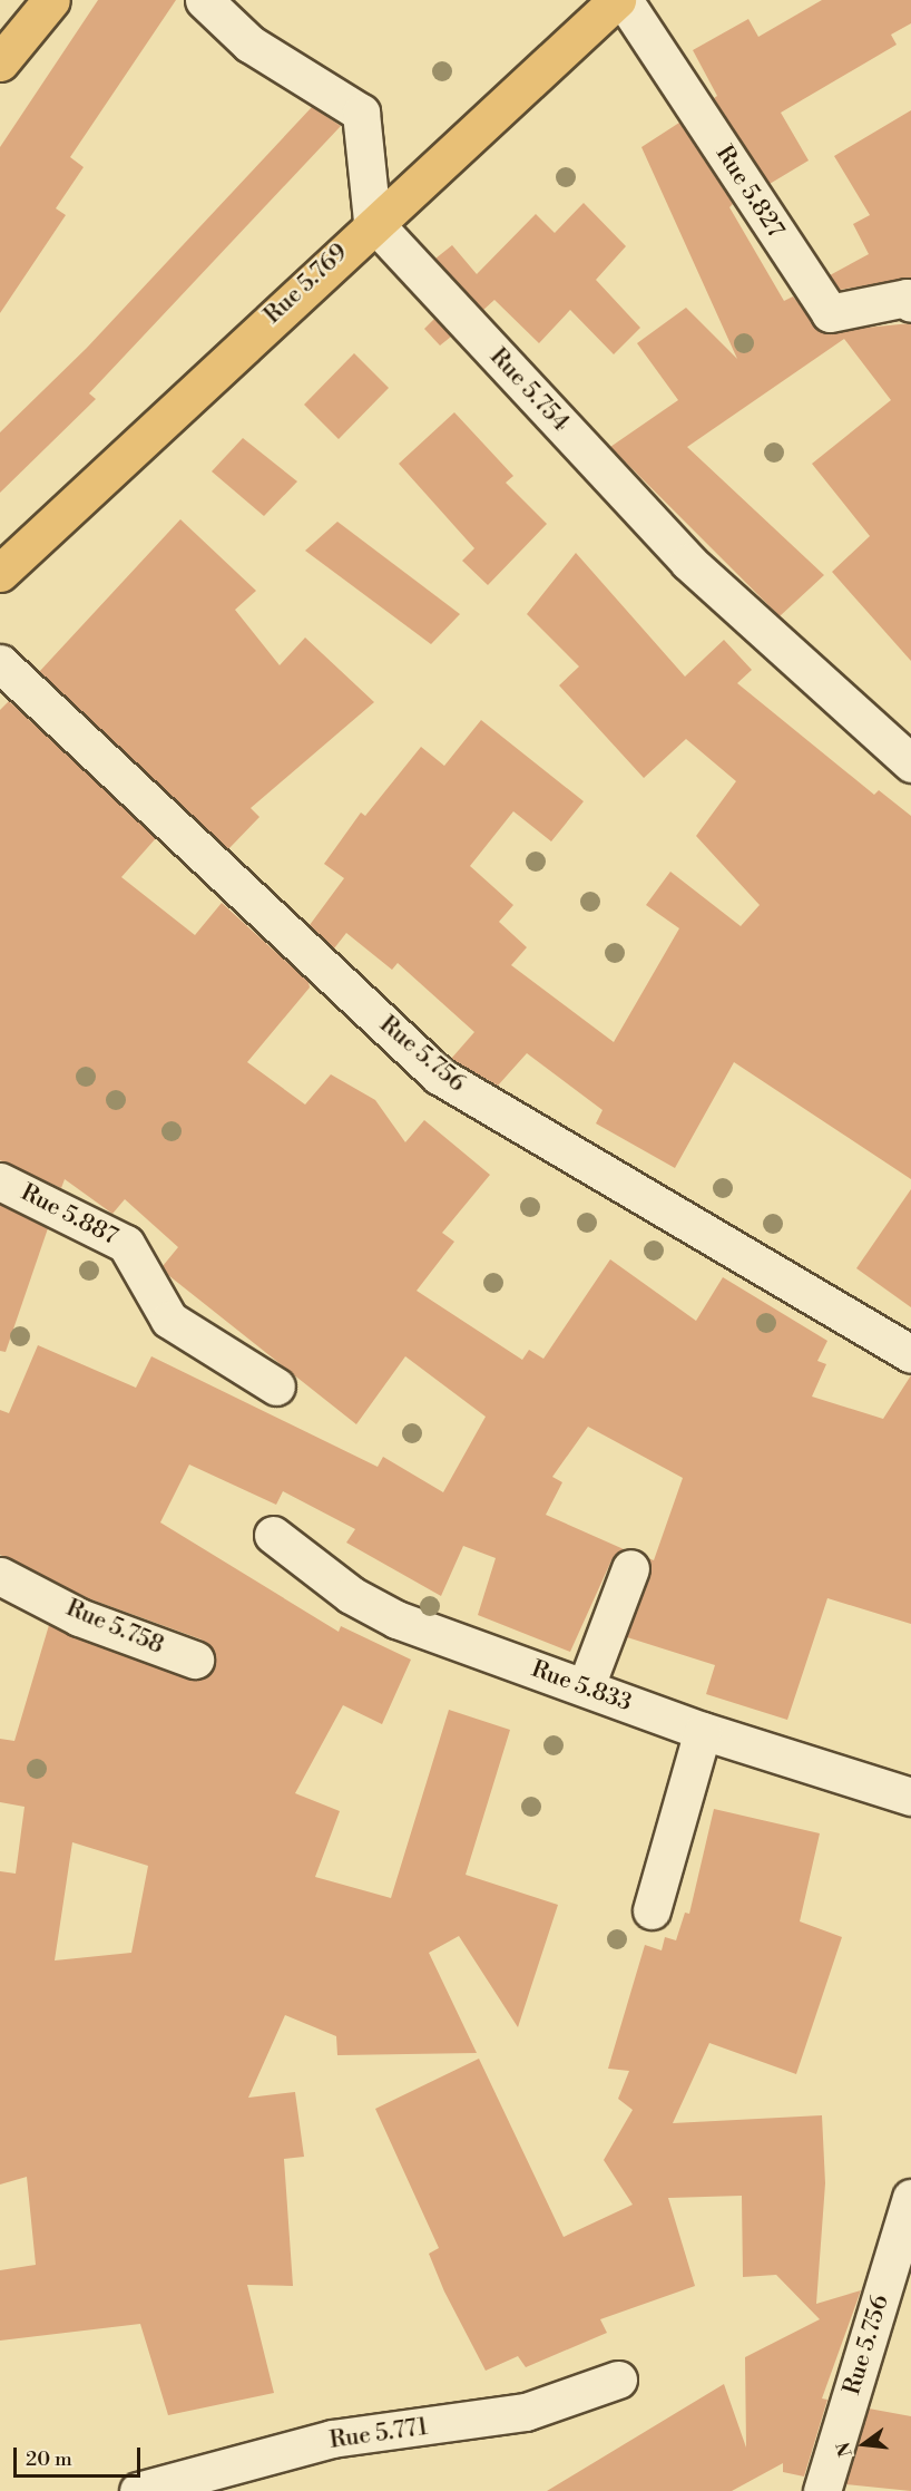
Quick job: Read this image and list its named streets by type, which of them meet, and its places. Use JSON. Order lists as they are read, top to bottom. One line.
{"streets":{"main road":["Rue 5.769"],"street":["Rue 5.827","Rue 5.754","Rue 5.756","Rue 5.887","Rue 5.758","Rue 5.833","Rue 5.771"]},"crossings":[["Rue 5.769","Rue 5.754"]],"scale_bar":"20 m","north":"left"}
